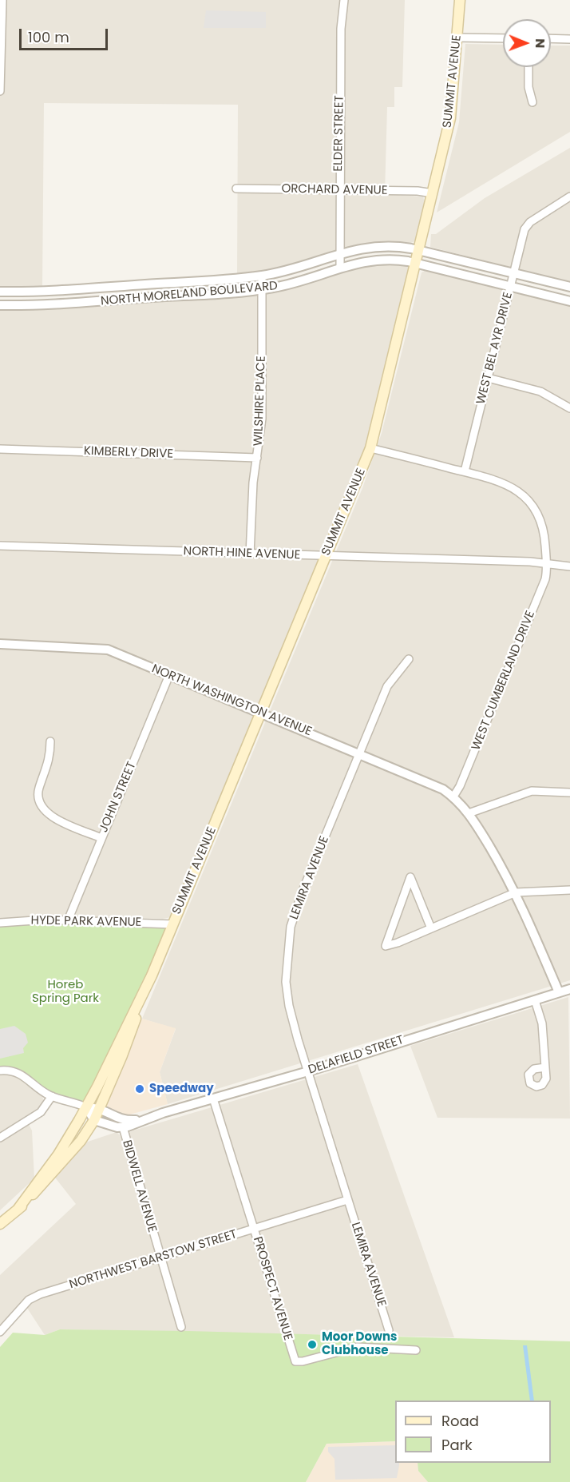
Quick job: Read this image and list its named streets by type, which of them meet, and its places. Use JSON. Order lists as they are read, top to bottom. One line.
{"streets":{"main road":["SUMMIT AVENUE"],"street":["ELDER STREET","ORCHARD AVENUE","NORTH MORELAND BOULEVARD","WEST BEL AYR DRIVE","WILSHIRE PLACE","KIMBERLY DRIVE","NORTH HINE AVENUE","WEST CUMBERLAND DRIVE","NORTH WASHINGTON AVENUE","JOHN STREET","LEMIRA AVENUE","HYDE PARK AVENUE","DELAFIELD STREET","BIDWELL AVENUE","NORTHWEST BARSTOW STREET","PROSPECT AVENUE"]},"crossings":[["SUMMIT AVENUE","ORCHARD AVENUE"],["SUMMIT AVENUE","NORTH MORELAND BOULEVARD"],["SUMMIT AVENUE","NORTH HINE AVENUE"],["SUMMIT AVENUE","WEST CUMBERLAND DRIVE"],["SUMMIT AVENUE","NORTH WASHINGTON AVENUE"],["SUMMIT AVENUE","HYDE PARK AVENUE"],["SUMMIT AVENUE","DELAFIELD STREET"],["ELDER STREET","ORCHARD AVENUE"],["ELDER STREET","NORTH MORELAND BOULEVARD"],["NORTH MORELAND BOULEVARD","WEST BEL AYR DRIVE"],["NORTH MORELAND BOULEVARD","WILSHIRE PLACE"],["WEST BEL AYR DRIVE","WEST CUMBERLAND DRIVE"],["WILSHIRE PLACE","KIMBERLY DRIVE"],["WILSHIRE PLACE","NORTH HINE AVENUE"],["NORTH HINE AVENUE","WEST CUMBERLAND DRIVE"],["WEST CUMBERLAND DRIVE","NORTH WASHINGTON AVENUE"],["NORTH WASHINGTON AVENUE","JOHN STREET"],["NORTH WASHINGTON AVENUE","LEMIRA AVENUE"],["NORTH WASHINGTON AVENUE","DELAFIELD STREET"],["JOHN STREET","HYDE PARK AVENUE"],["LEMIRA AVENUE","DELAFIELD STREET"],["LEMIRA AVENUE","NORTHWEST BARSTOW STREET"],["DELAFIELD STREET","BIDWELL AVENUE"],["DELAFIELD STREET","PROSPECT AVENUE"],["BIDWELL AVENUE","NORTHWEST BARSTOW STREET"],["NORTHWEST BARSTOW STREET","PROSPECT AVENUE"]],"parks":["Horeb Spring Park"],"places":["Speedway","Moor Downs Clubhouse"],"legend":["Road","Park"],"scale_bar":"100 m","north":"right"}
